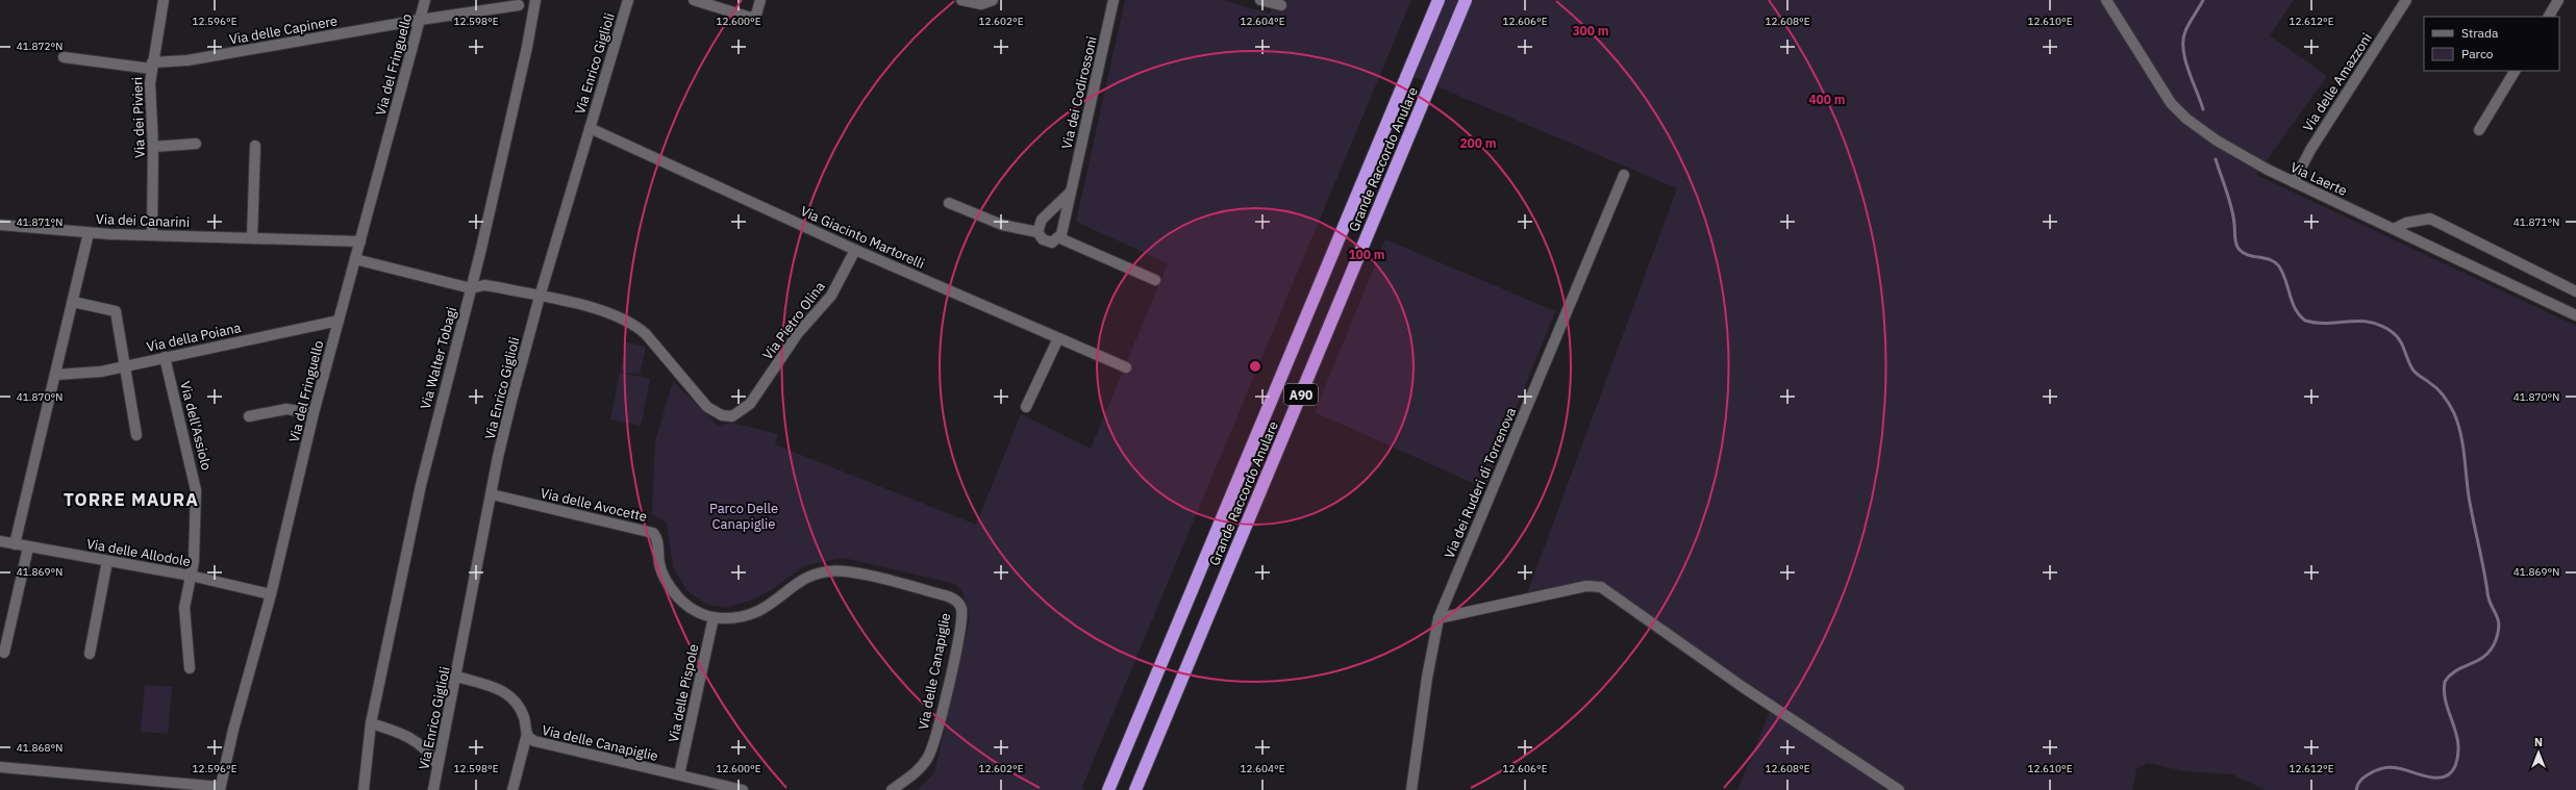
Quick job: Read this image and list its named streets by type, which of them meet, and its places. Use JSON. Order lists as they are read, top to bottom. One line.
{"streets":{"highway":["Grande Raccordo Anulare","A90"],"street":["Via delle Capinere","Via Enrico Giglioli","Via del Fringuello","Via delle Amazzoni","Via dei Codirossoni","Via dei Pivieri","Via Laerte","Via dei Canarini","Via Giacinto Martorelli","Via Pietro Olina","Via della Poiana","Via Walter Tobagi","Via dell'Assiolo","Via dei Ruderi di Torrenova","Via delle Avocette","Via delle Allodole","Via delle Canapiglie","Via delle Pispole"]},"crossings":[["Via delle Capinere","Via del Fringuello"],["Via delle Capinere","Via dei Pivieri"],["Via Enrico Giglioli","Via Giacinto Martorelli"],["Via Enrico Giglioli","Via Pietro Olina"],["Via Enrico Giglioli","Via delle Avocette"],["Via Enrico Giglioli","Via delle Canapiglie"],["Via del Fringuello","Via dei Canarini"],["Via del Fringuello","Via della Poiana"],["Via del Fringuello","Via delle Allodole"],["Via delle Amazzoni","Via Laerte"],["Via dei Pivieri","Via dei Canarini"],["Via Giacinto Martorelli","Via Pietro Olina"],["Via della Poiana","Via dell'Assiolo"],["Via dell'Assiolo","Via delle Allodole"],["Via delle Avocette","Via delle Canapiglie"],["Via delle Avocette","Via delle Pispole"],["Via delle Canapiglie","Via delle Pispole"]],"districts":["TORRE MAURA"],"parks":["Parco Delle Canapiglie"],"legend":["Strada","Parco"],"north":"top","coordinates":["12.596°E","12.598°E","12.600°E","12.602°E","12.604°E","12.606°E","12.608°E","12.610°E","12.612°E","41.872°N","41.871°N","41.870°N","41.869°N","41.868°N"],"rings":["300 m","400 m","200 m","100 m"]}
